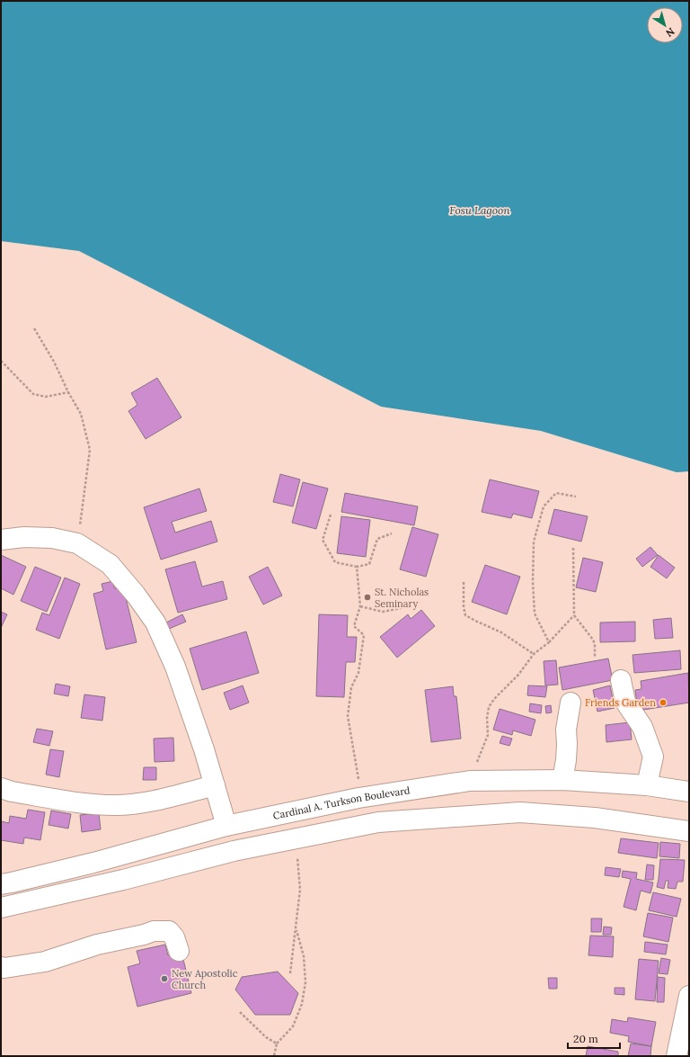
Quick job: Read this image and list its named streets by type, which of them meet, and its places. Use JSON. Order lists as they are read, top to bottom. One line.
{"streets":{"street":["Cardinal A. Turkson Boulevard"]},"water":["Fosu Lagoon"],"places":["St. Nicholas Seminary","Friends Garden","New Apostolic Church"],"scale_bar":"20 m","north":"bottom right"}
